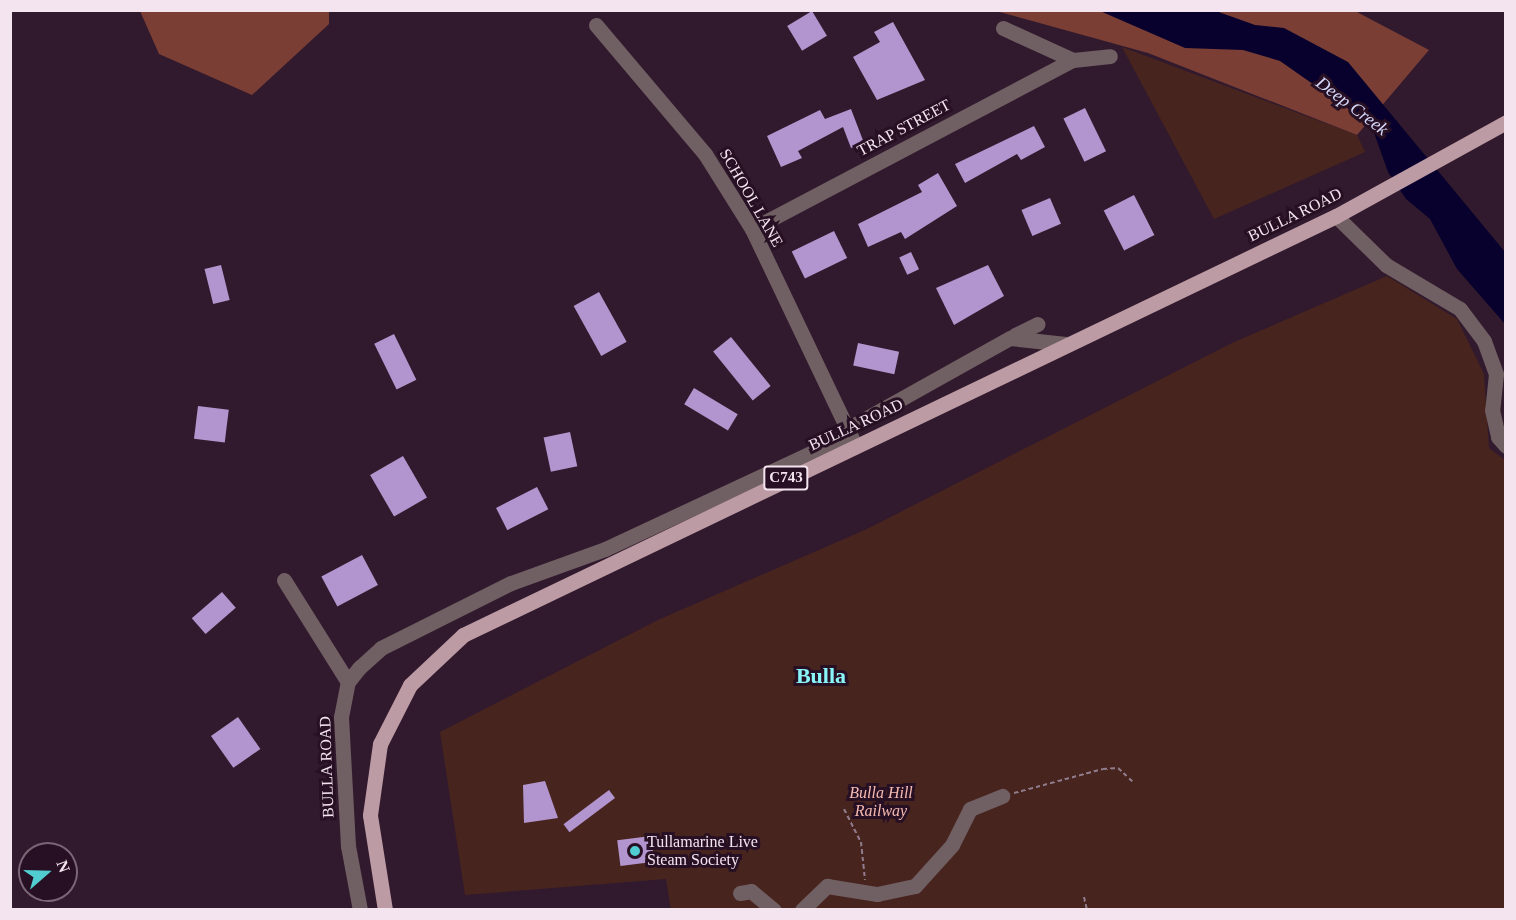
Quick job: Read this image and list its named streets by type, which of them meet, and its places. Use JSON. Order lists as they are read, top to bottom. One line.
{"streets":{"main road":["BULLA ROAD","C743"],"street":["TRAP STREET","SCHOOL LANE"]},"crossings":[["TRAP STREET","SCHOOL LANE"],["SCHOOL LANE","BULLA ROAD"]],"districts":["Bulla"],"water":["Deep Creek"],"parks":["Bulla Hill Railway"],"places":["Tullamarine Live Steam Society"],"north":"right"}
